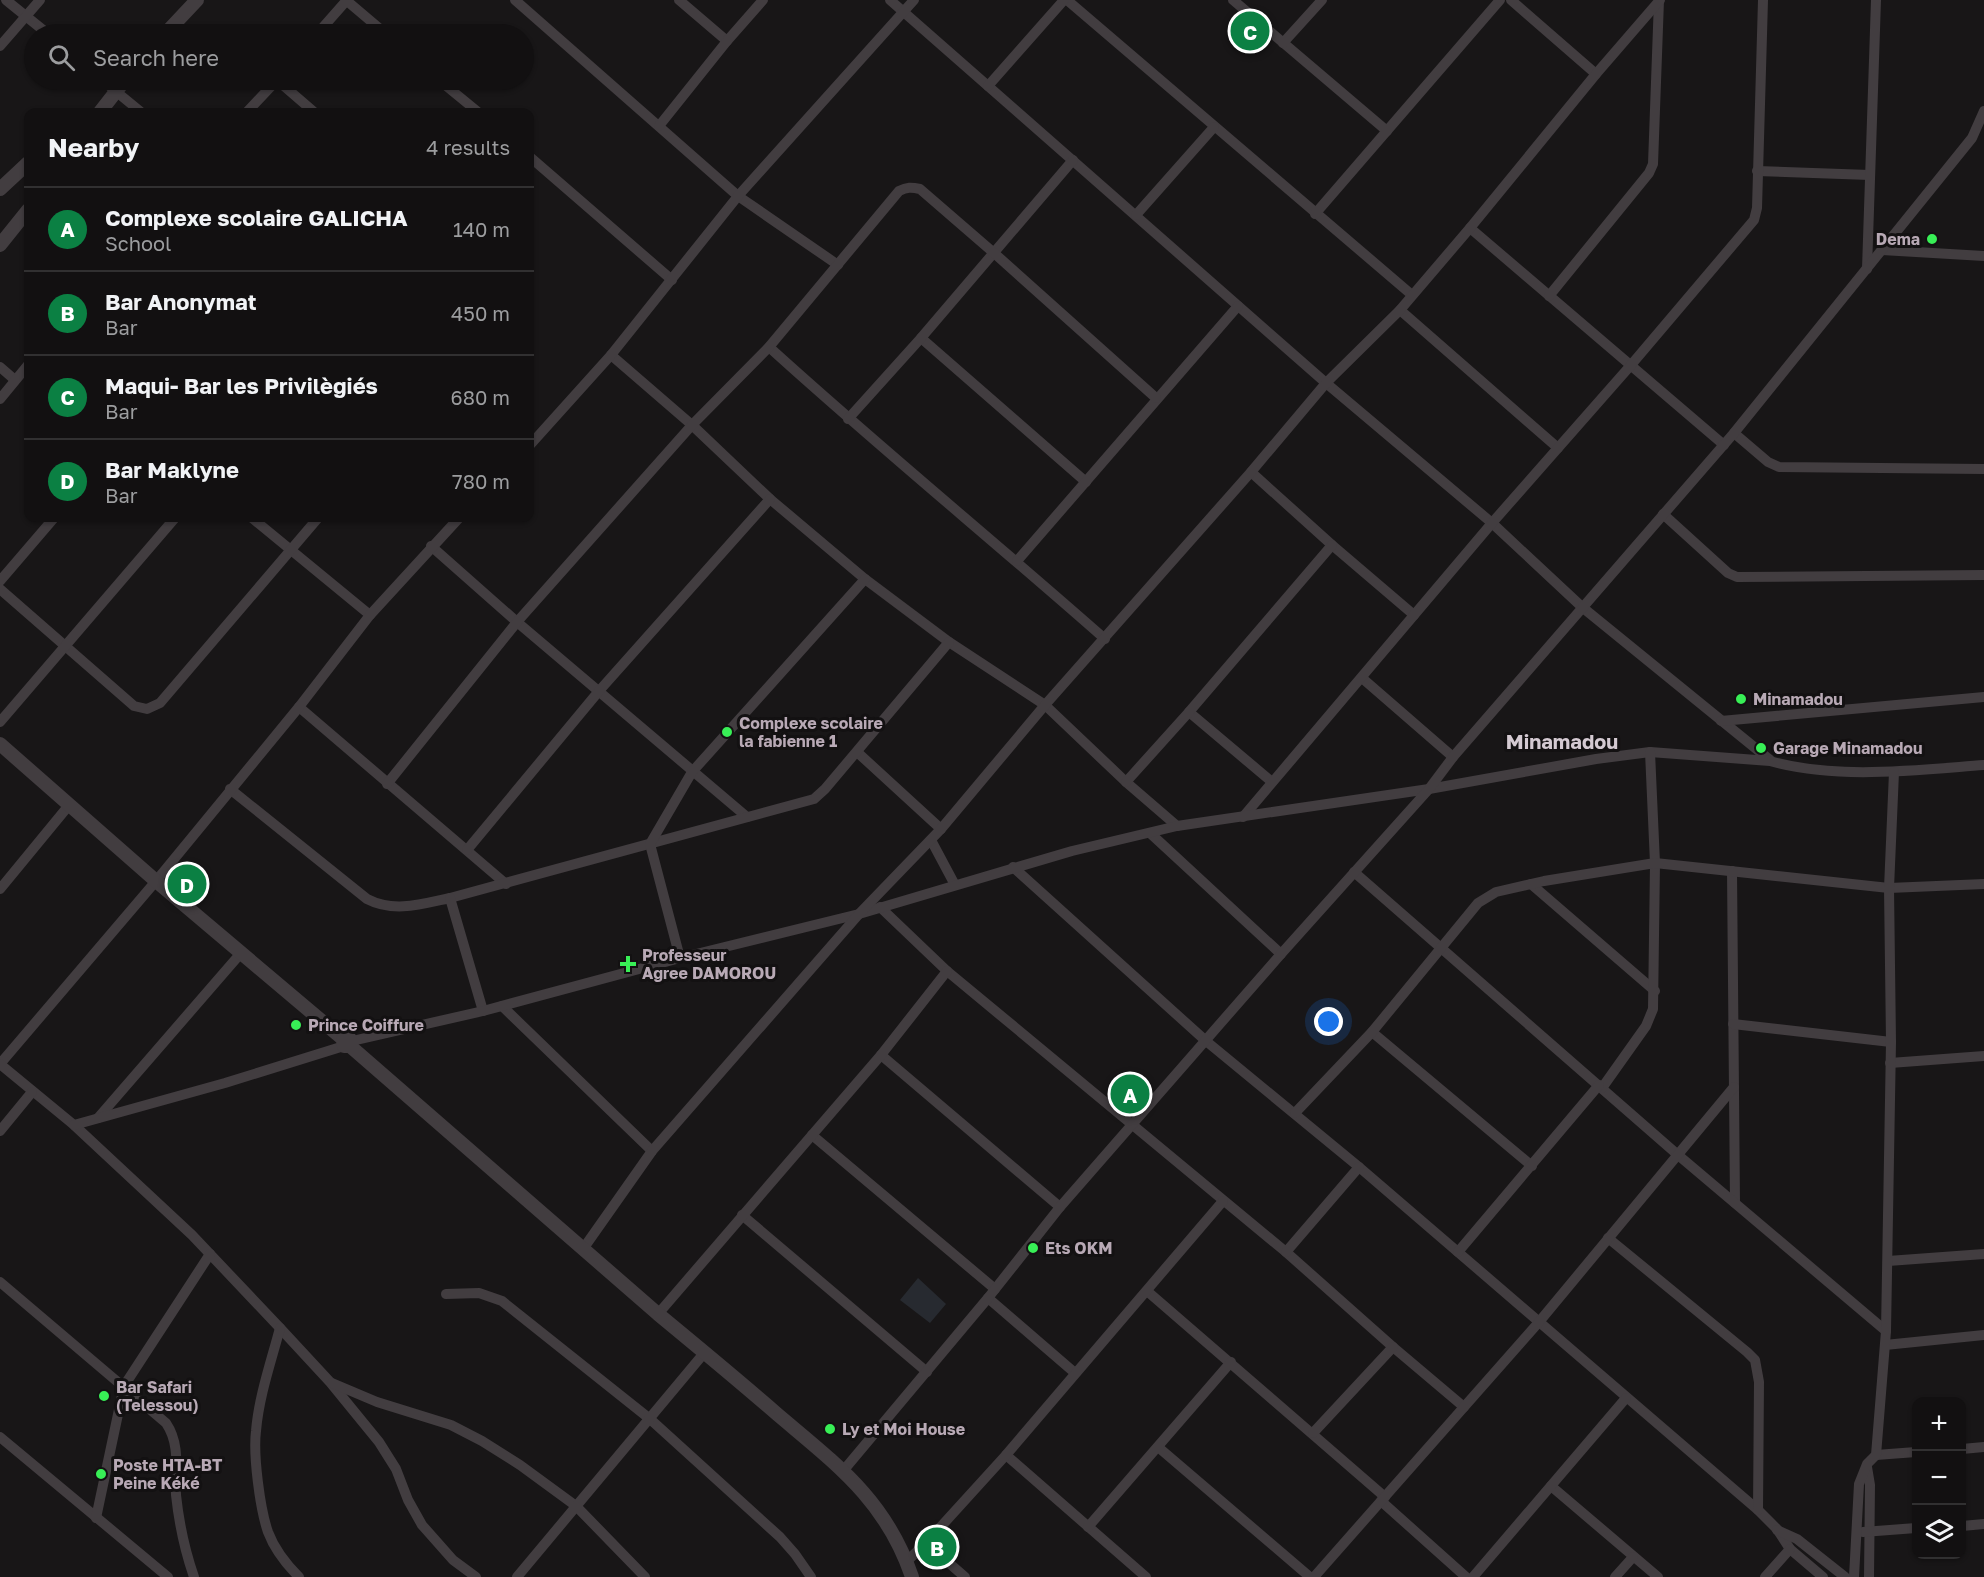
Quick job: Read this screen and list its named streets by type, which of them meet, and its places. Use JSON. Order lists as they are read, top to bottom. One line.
{"districts":["Minamadou"],"places":{"other":["Dema","Minamadou","Complexe scolaire la fabienne 1","Garage Minamadou","Prince Coiffure","Ets OKM","Bar Safari (Telessou)","Ly et Moi House","Poste HTA-BT Peine Kéké"],"health":["Professeur Agree DAMOROU"]},"page":{"pins":["C","D","A","B"],"search":"Search here","heading":["Nearby","4 results"],"list":[{"mark":"A","name":"Complexe scolaire GALICHA","note":"School","value":"140 m"},{"mark":"B","name":"Bar Anonymat","note":"Bar","value":"450 m"},{"mark":"C","name":"Maqui- Bar les Privilègiés","note":"Bar","value":"680 m"},{"mark":"D","name":"Bar Maklyne","note":"Bar","value":"780 m"}],"map_buttons":["+","−"]}}
